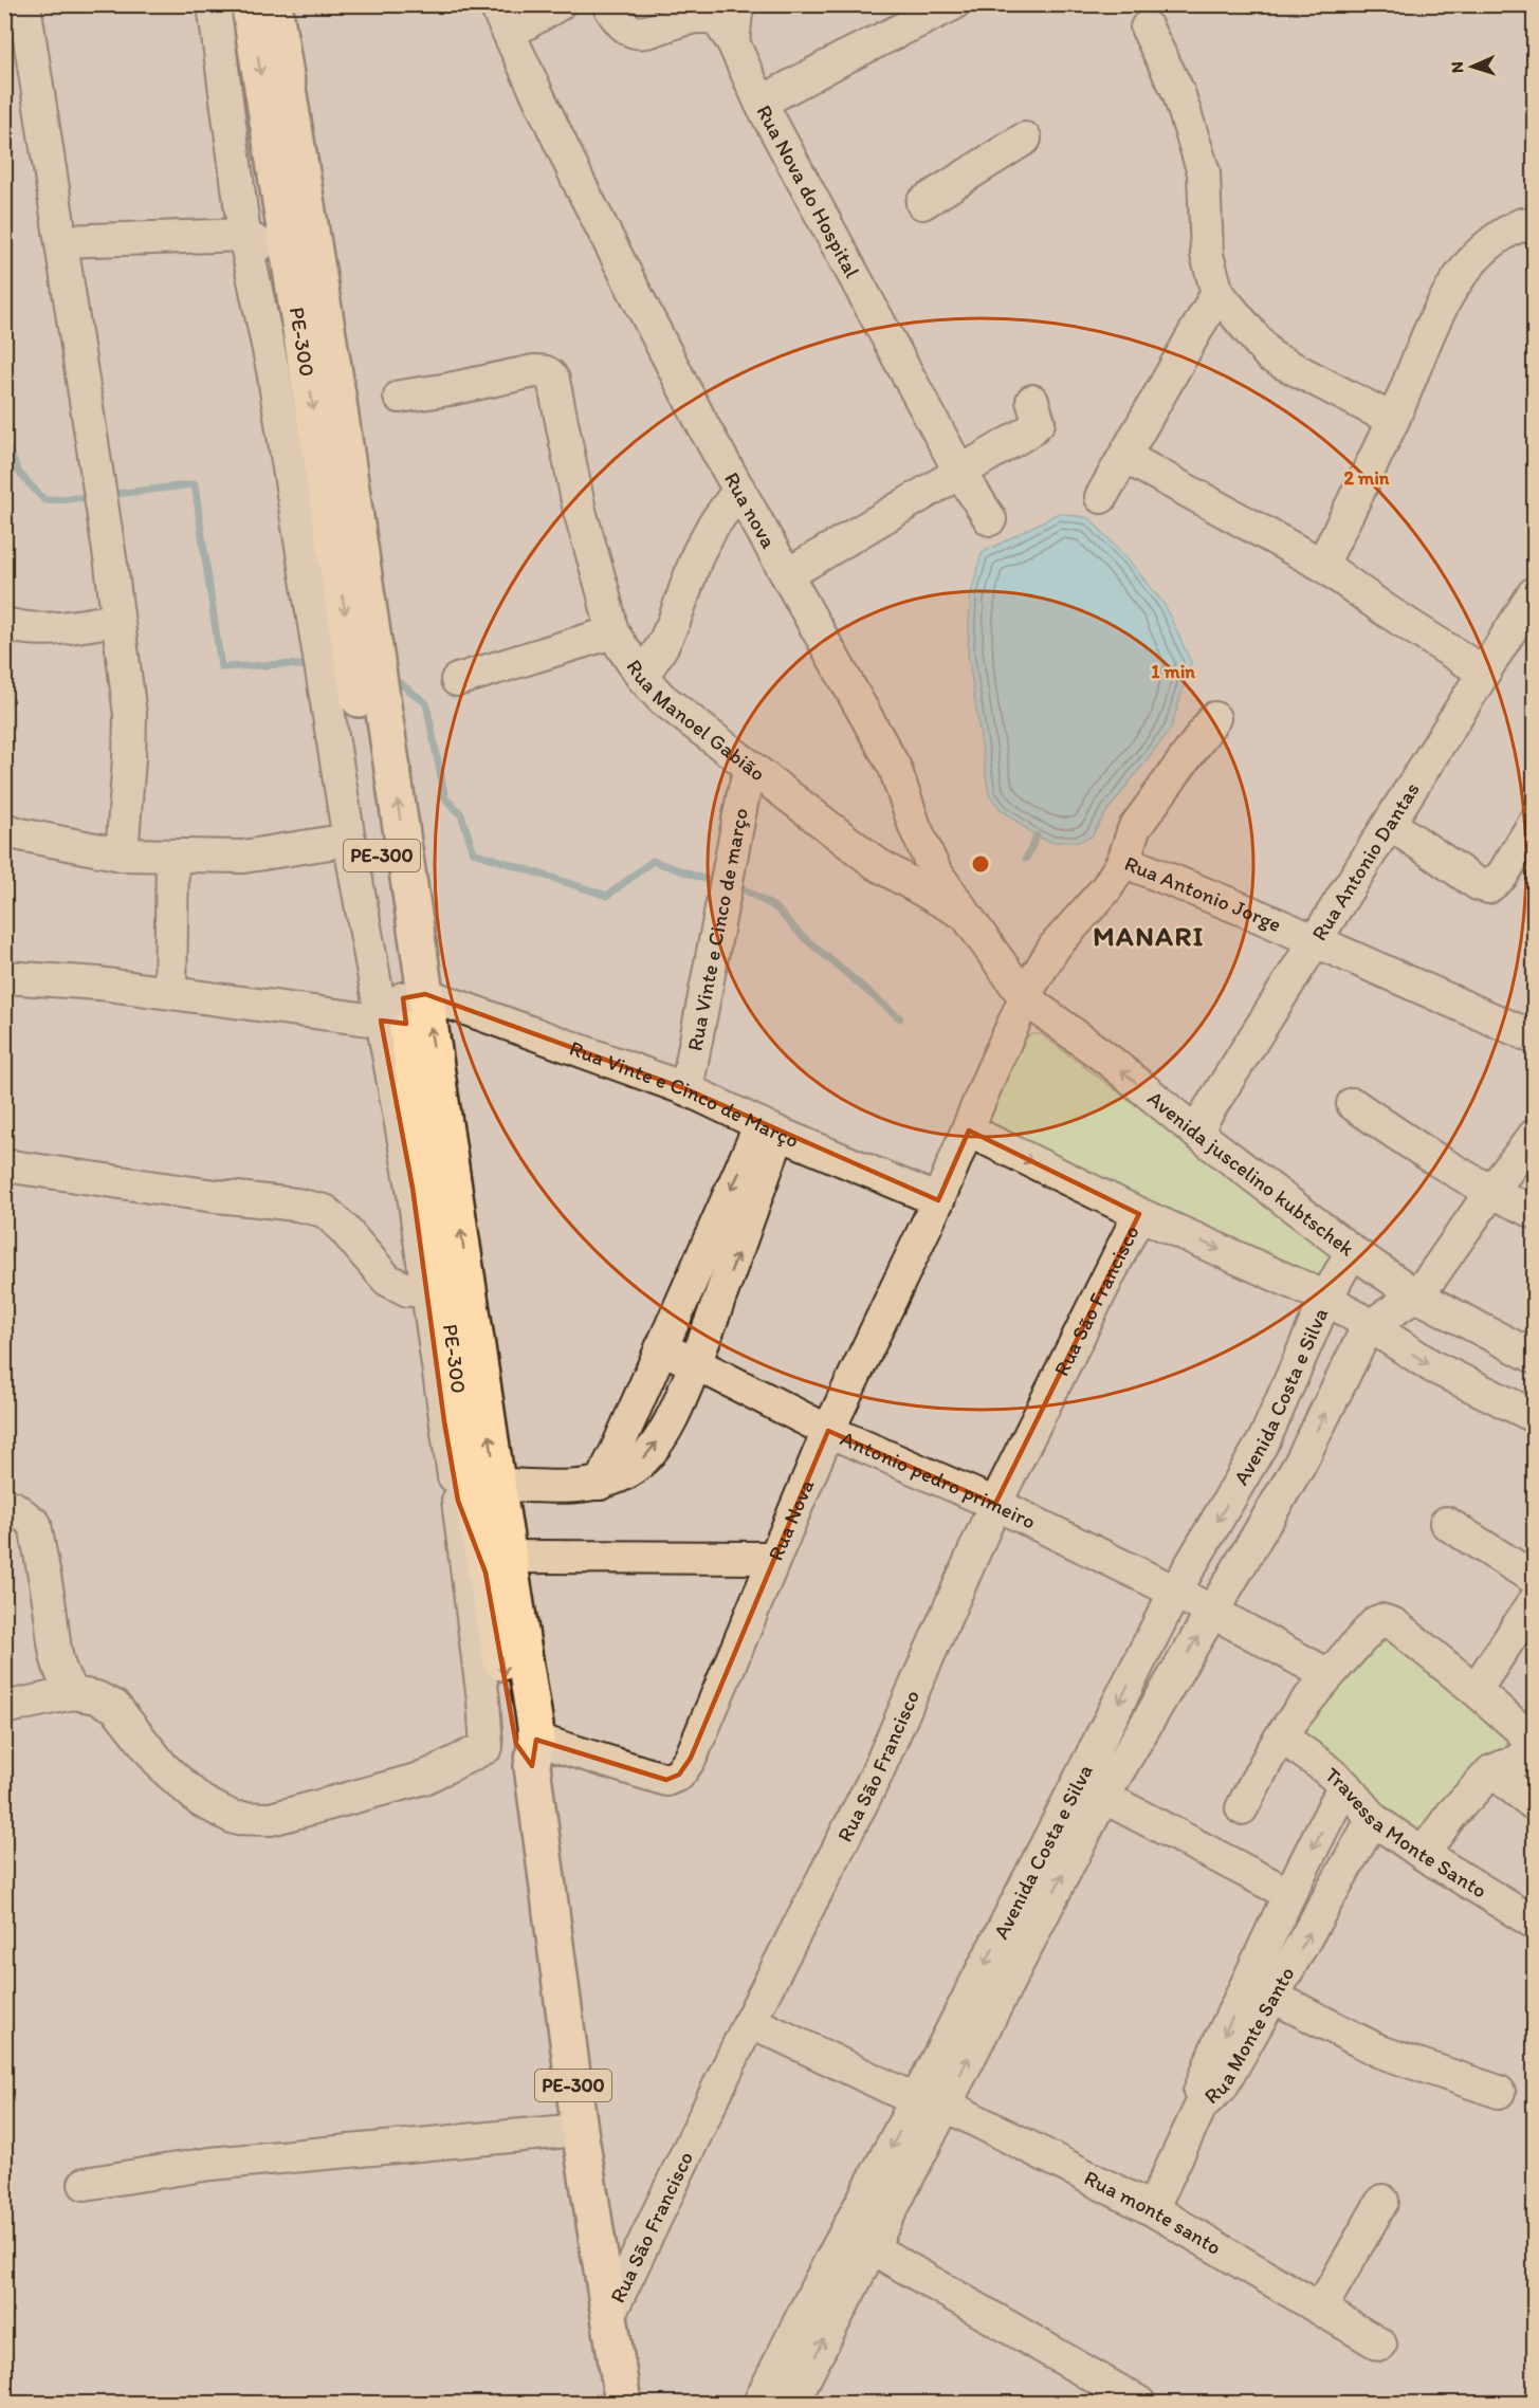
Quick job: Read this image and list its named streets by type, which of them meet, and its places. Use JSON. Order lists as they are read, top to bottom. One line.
{"streets":{"main road":["PE-300"],"street":["Rua Nova do Hospital","Rua nova","Rua Manoel Gabião","Rua Antonio Dantas","Rua Antonio Jorge","Rua Vinte e Cinco de março","Rua Vinte e Cinco de Março","Avenida juscelino kubtschek","Rua São Francisco","Avenida Costa e Silva","Antonio pedro primeiro","Rua Nova","Travessa Monte Santo","Rua Monte Santo","Rua monte santo"]},"crossings":[["PE-300","Rua Vinte e Cinco de Março"],["PE-300","Rua São Francisco"],["PE-300","Rua Nova"],["Rua nova","Rua Manoel Gabião"],["Rua nova","Rua Antonio Jorge"],["Rua nova","Avenida juscelino kubtschek"],["Rua Manoel Gabião","Rua Vinte e Cinco de março"],["Rua Antonio Dantas","Rua Antonio Jorge"],["Rua Antonio Dantas","Avenida juscelino kubtschek"],["Rua Antonio Jorge","Avenida juscelino kubtschek"],["Rua Antonio Jorge","Rua Nova"],["Rua Vinte e Cinco de março","Rua Vinte e Cinco de Março"],["Rua Vinte e Cinco de Março","Rua Nova"],["Avenida juscelino kubtschek","Avenida Costa e Silva"],["Rua São Francisco","Antonio pedro primeiro"],["Rua São Francisco","Rua monte santo"],["Avenida Costa e Silva","Antonio pedro primeiro"],["Avenida Costa e Silva","Rua monte santo"],["Antonio pedro primeiro","Rua Nova"],["Travessa Monte Santo","Rua Monte Santo"],["Rua Monte Santo","Rua monte santo"]],"districts":["MANARI"],"north":"left","rings":["2 min","1 min"]}
